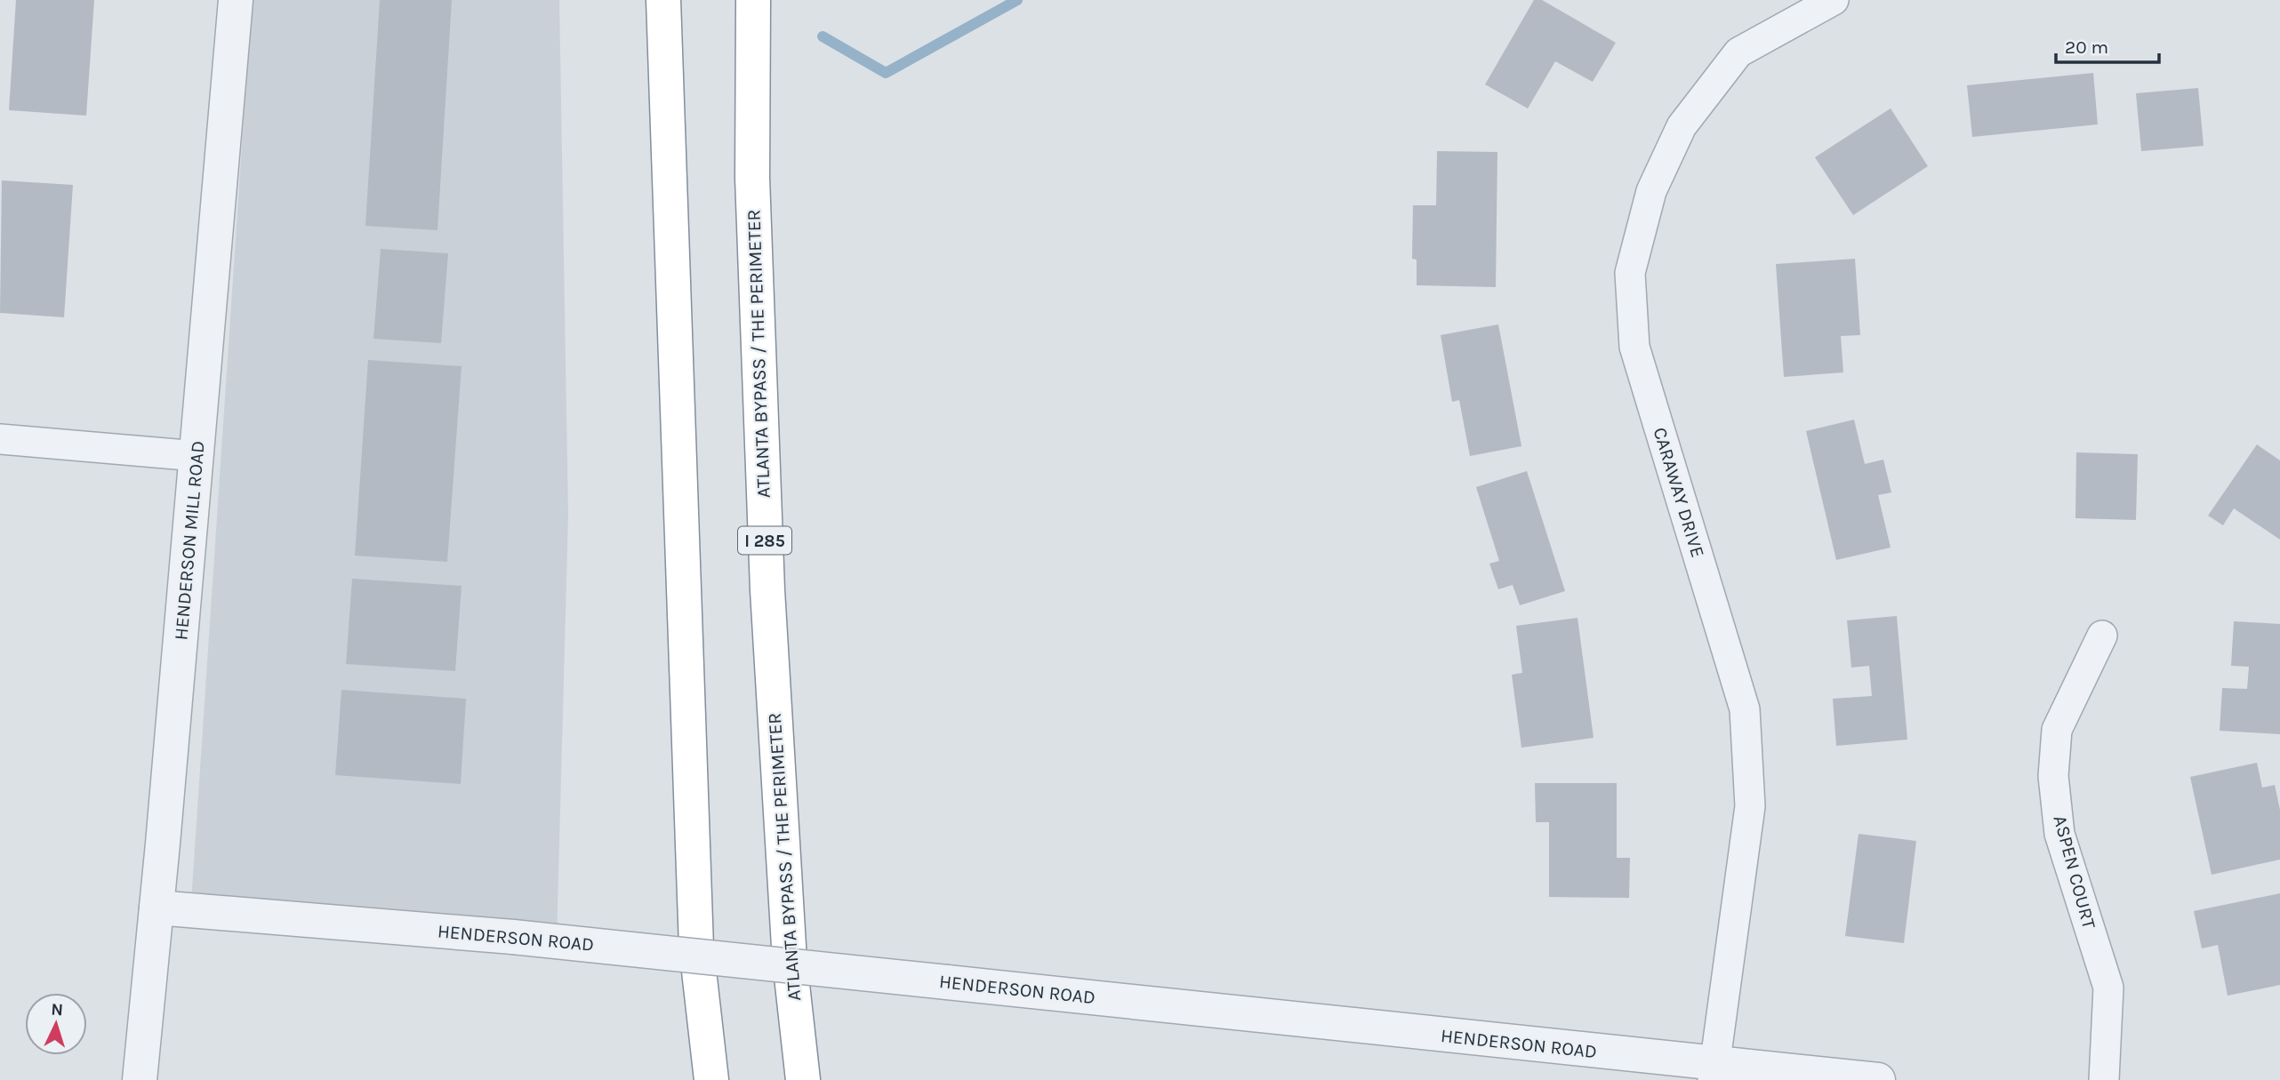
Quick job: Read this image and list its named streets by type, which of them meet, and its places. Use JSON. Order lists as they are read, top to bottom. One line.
{"streets":{"highway":["ATLANTA BYPASS / THE PERIMETER","I 285"],"street":["CARAWAY DRIVE","HENDERSON MILL ROAD","ASPEN COURT","HENDERSON ROAD"]},"crossings":[["CARAWAY DRIVE","HENDERSON ROAD"],["HENDERSON MILL ROAD","HENDERSON ROAD"]],"scale_bar":"20 m","north":"top"}
